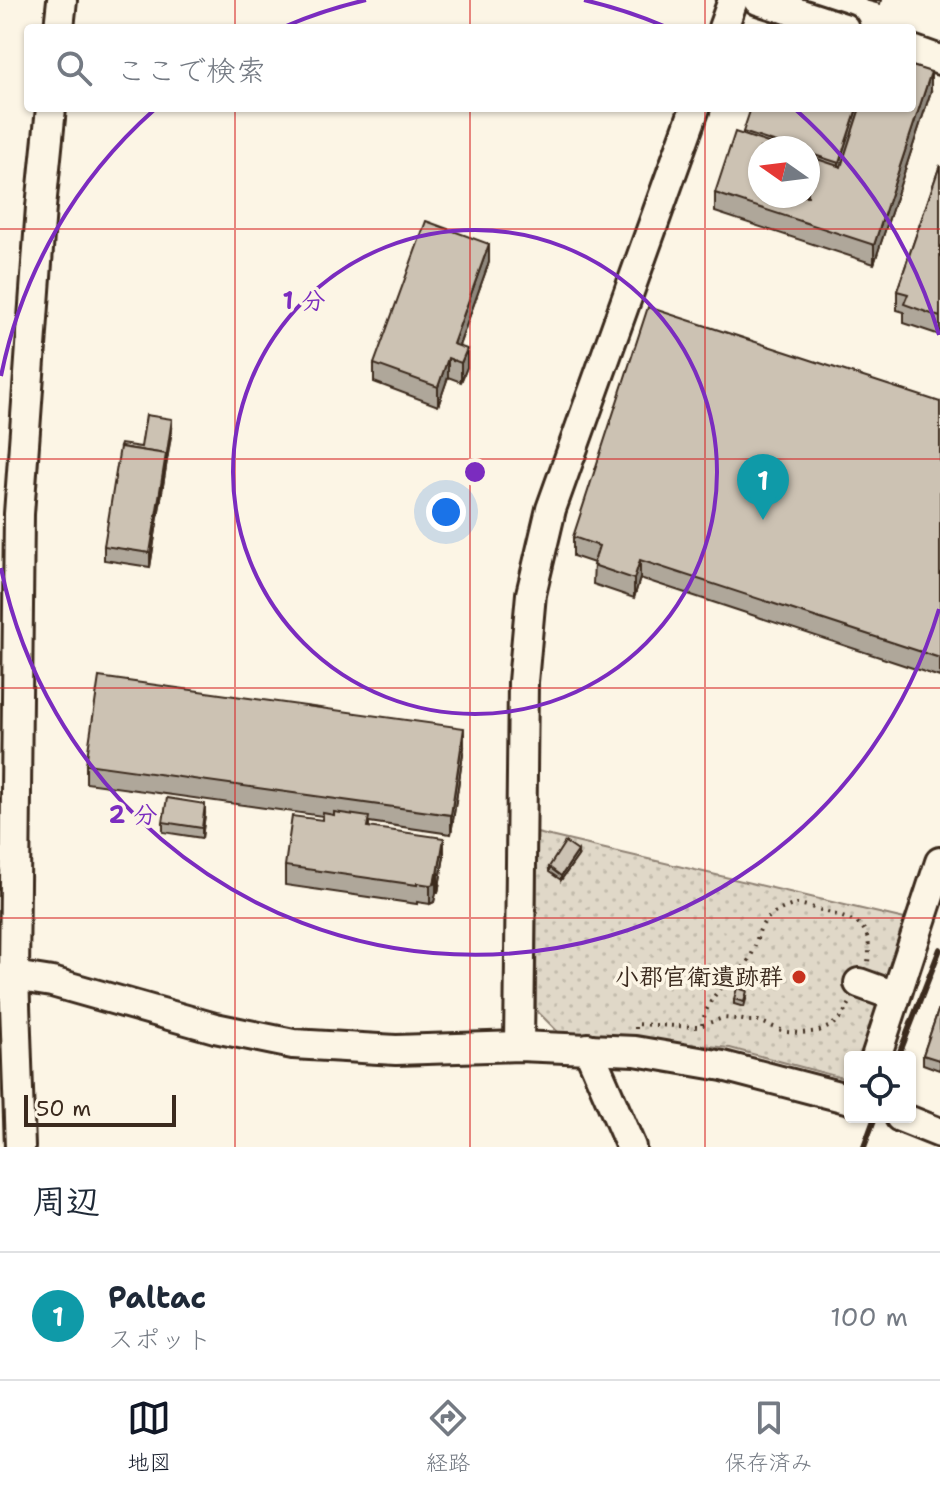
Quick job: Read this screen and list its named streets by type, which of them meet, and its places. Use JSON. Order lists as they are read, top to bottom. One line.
{"places":["小郡官衛遺跡群"],"scale_bar":"50 m","north":"left","page":{"search":"ここで検索","pins":"1","scale":"50 m","heading":"周辺","list":[{"mark":"1","name":"Paltac","note":"スポット","value":"100 m"}],"nav":["地図","経路","保存済み"]},"rings":["1 分","2 分"]}
